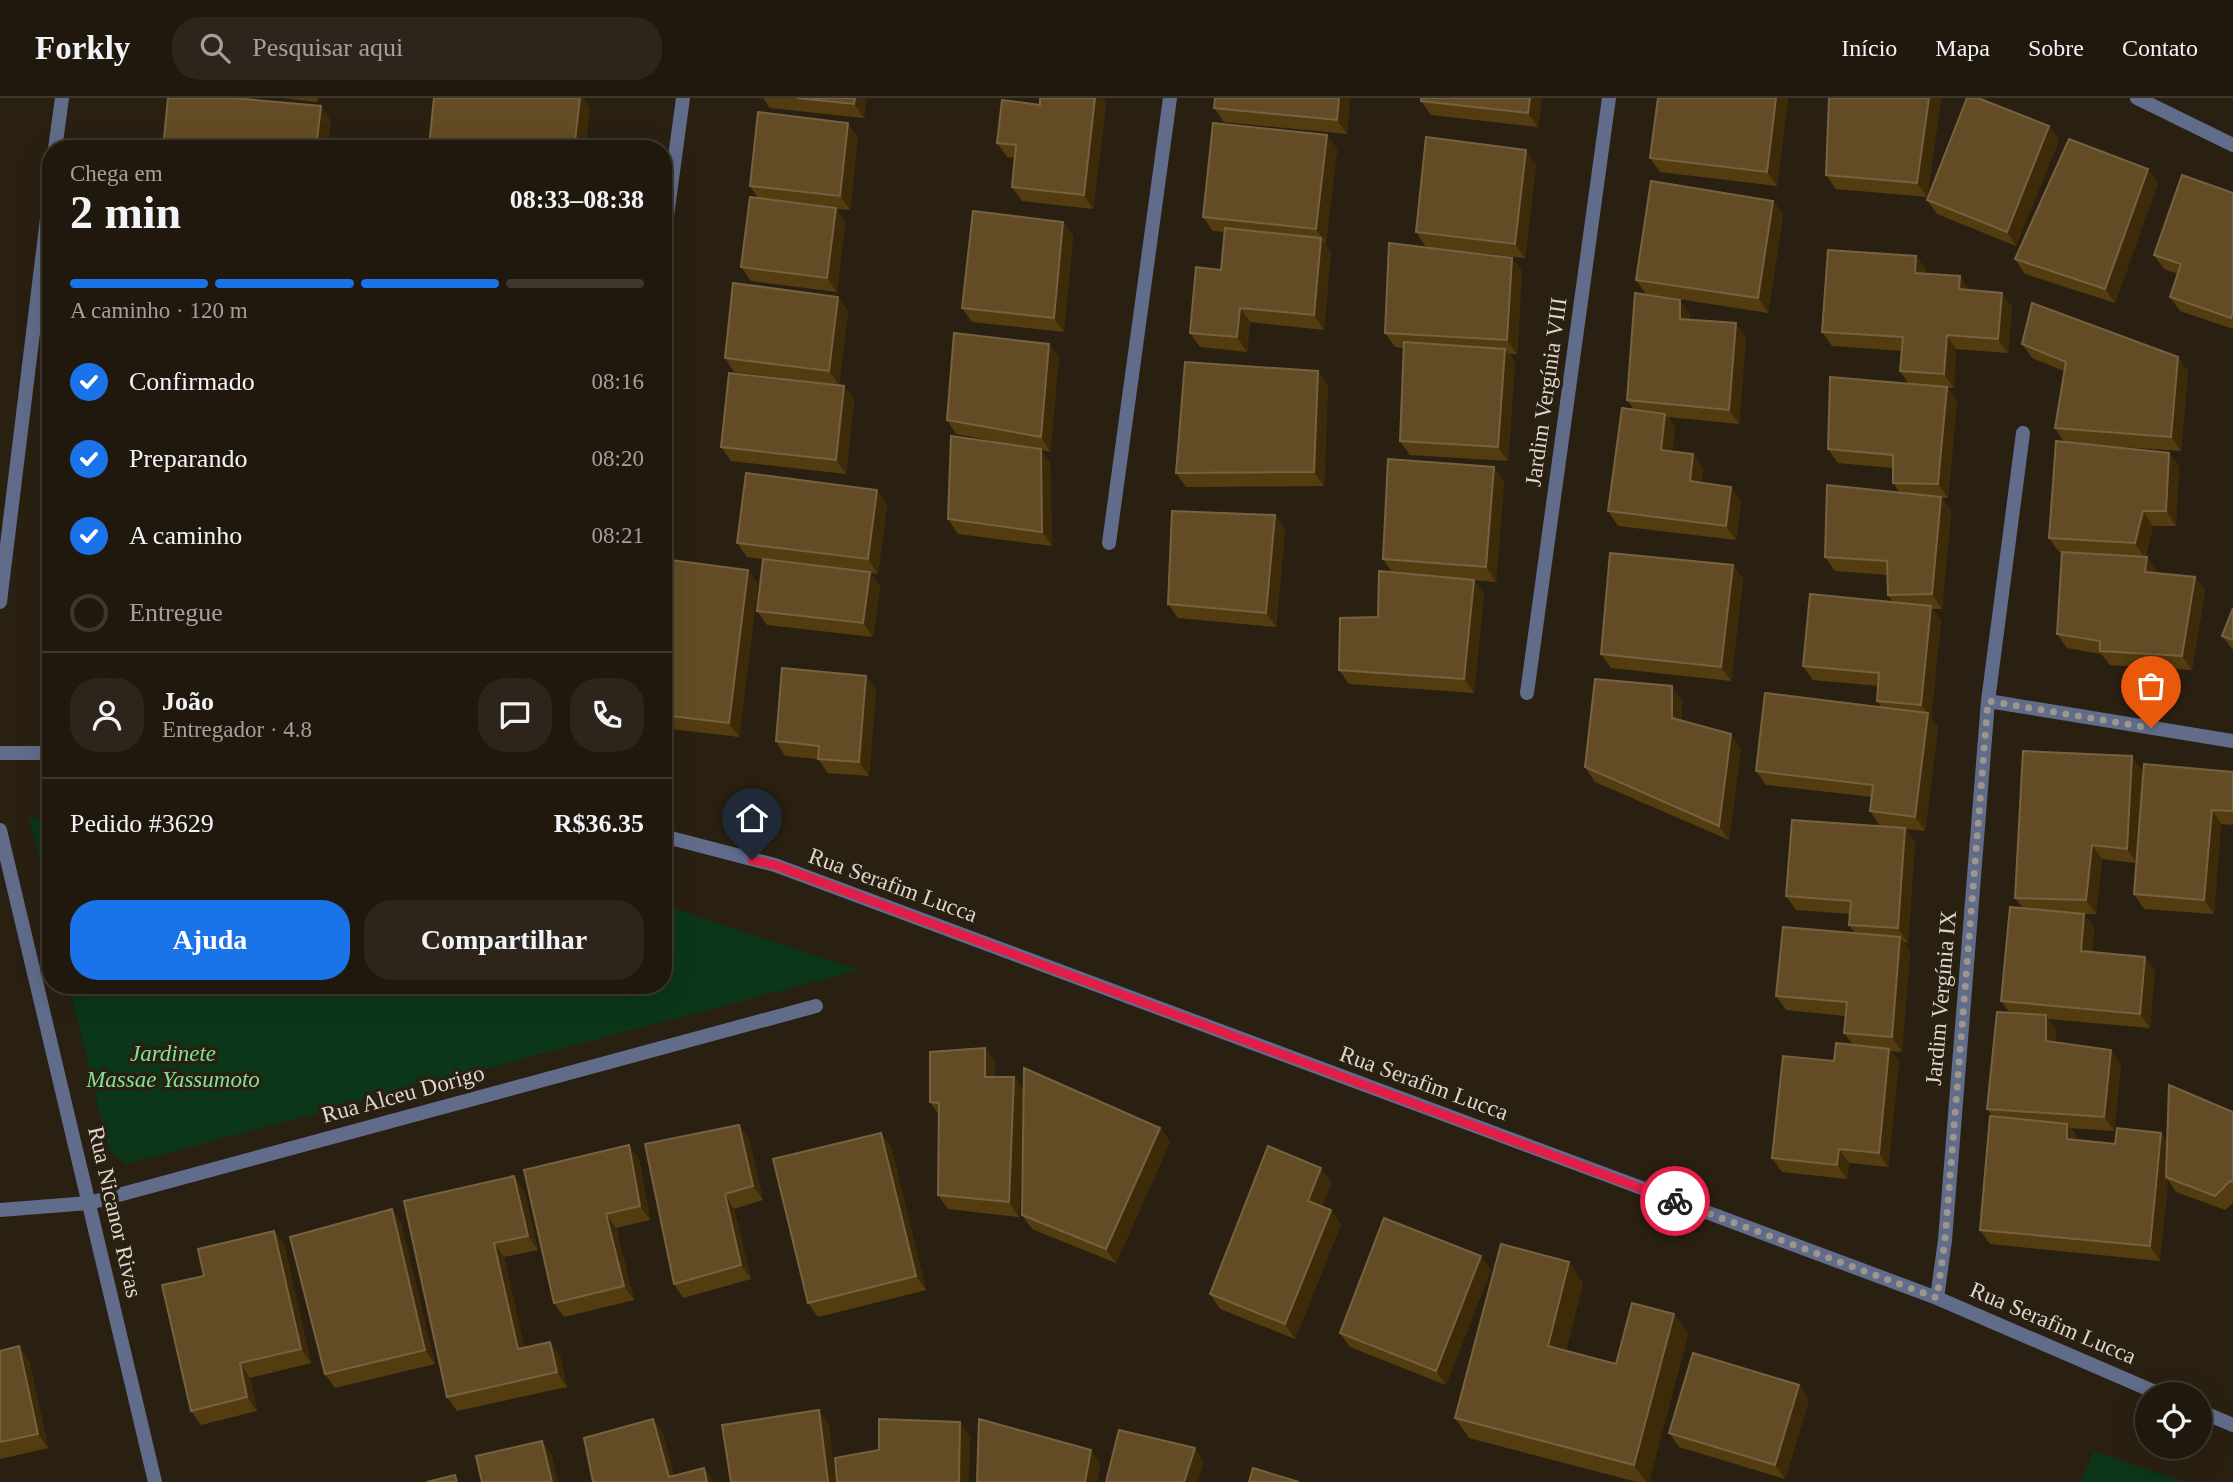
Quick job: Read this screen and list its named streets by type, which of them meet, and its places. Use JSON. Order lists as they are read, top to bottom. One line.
{"streets":{"street":["Jardim Vergínia VIII","Rua Serafim Lucca","Jardim Vergínia IX","Rua Alceu Dorigo","Rua Nicanor Rivas"]},"crossings":[["Rua Serafim Lucca","Jardim Vergínia IX"],["Rua Alceu Dorigo","Rua Nicanor Rivas"]],"parks":["Jardinete Massae Yassumoto"],"page":{"header":"Forkly","search":"Pesquisar aqui","nav":["Início","Mapa","Sobre","Contato"],"heading":["2 min","Chega em","08:33–08:38"],"panel":["João","Entregador · 4.8","Pedido #3629","R$36.35"],"bar":"A caminho · 120 m","list":[["Confirmado","08:16"],["Preparando","08:20"],["A caminho","08:21"],"Entregue"],"buttons":["Ajuda","Compartilhar"]}}
